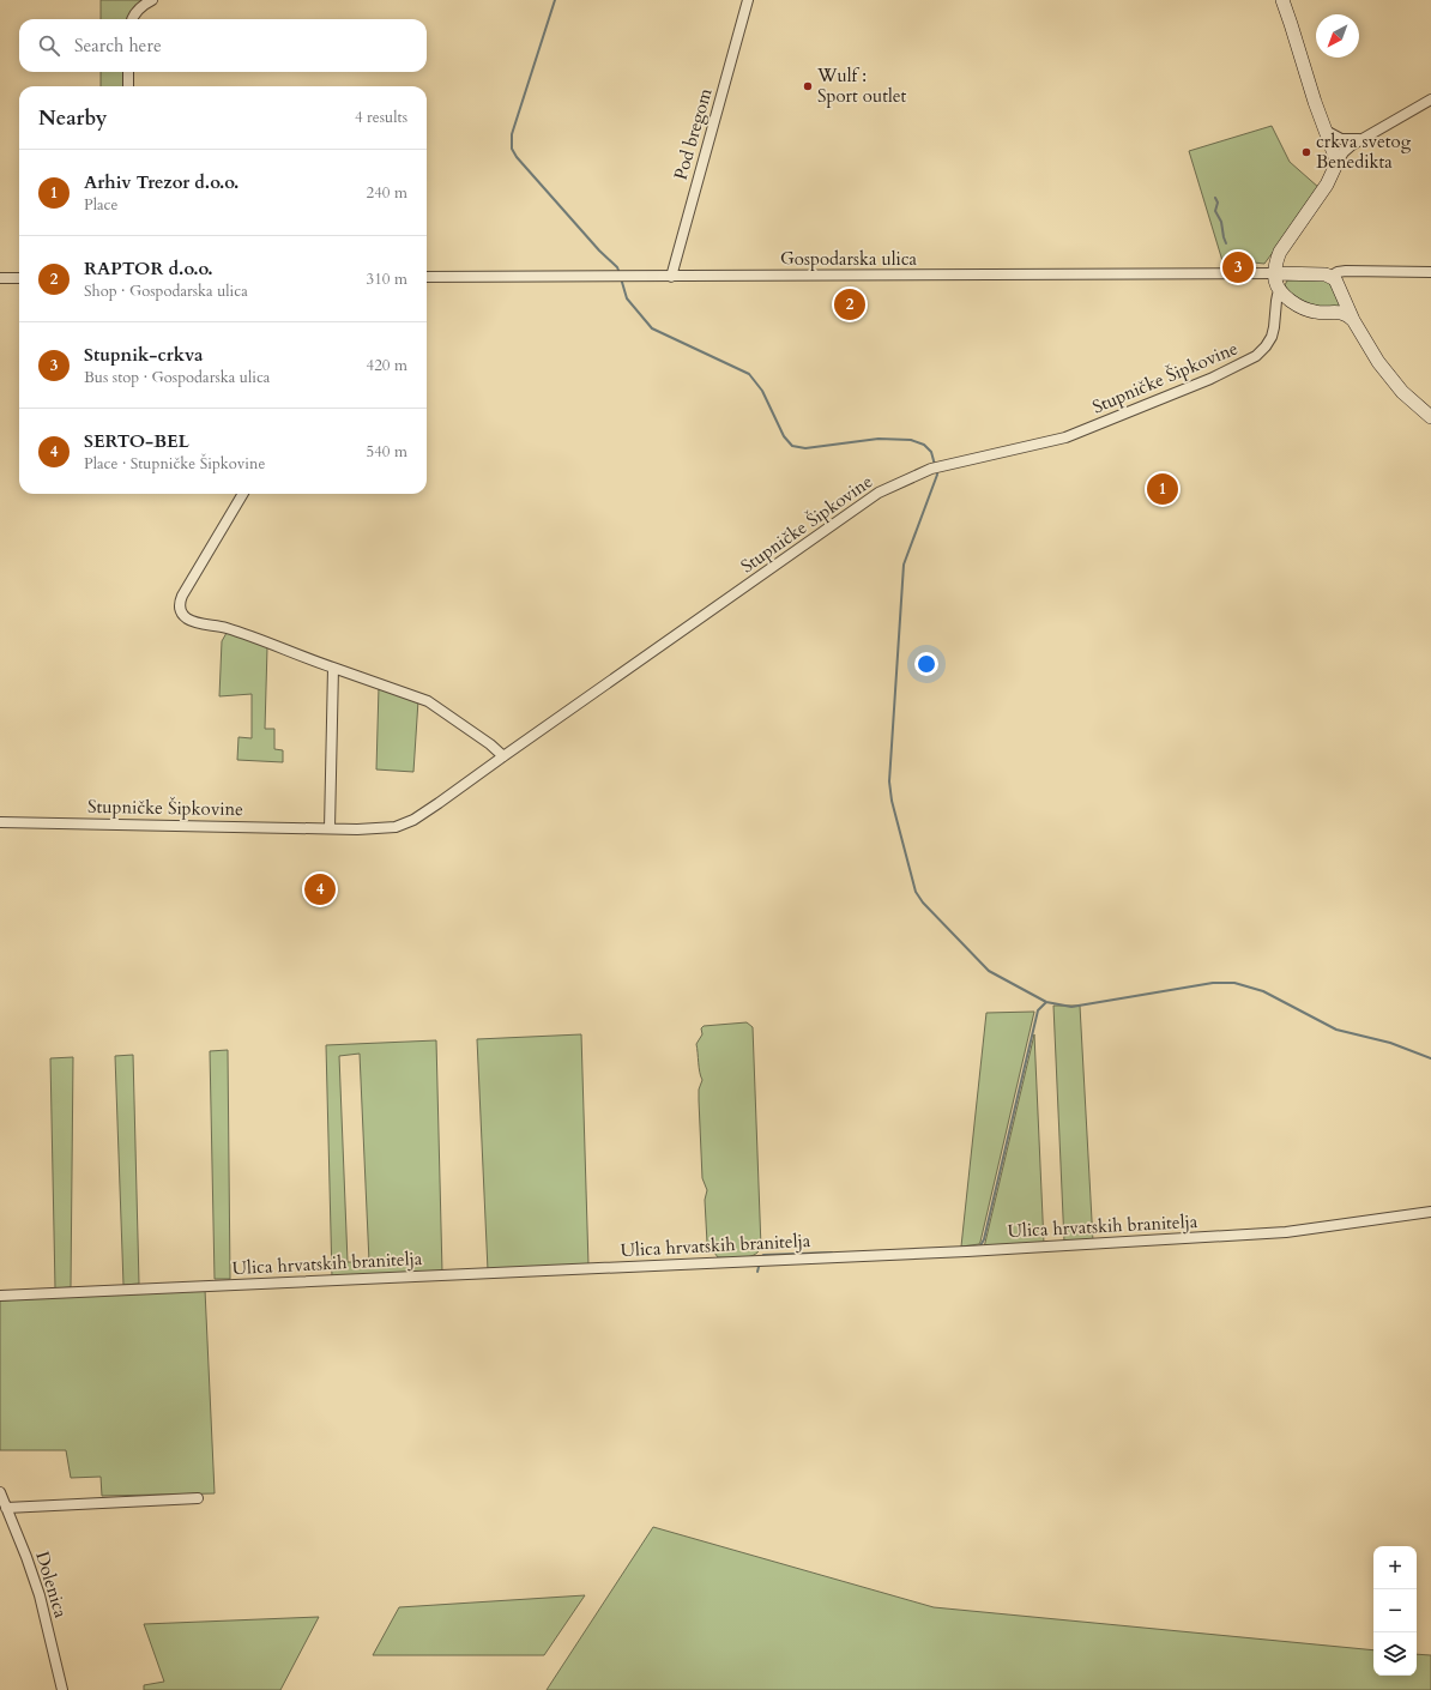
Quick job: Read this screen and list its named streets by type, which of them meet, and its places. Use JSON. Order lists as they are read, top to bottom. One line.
{"streets":{"street":["Pod bregom","Gospodarska ulica","Stupničke Šipkovine","Ulica hrvatskih branitelja","Dolenica"]},"crossings":[["Pod bregom","Gospodarska ulica"]],"places":["Wulf : Sport outlet","crkva svetog Benedikta"],"north":"bottom left","page":{"search":"Search here","heading":["Nearby","4 results"],"list":[{"mark":"1","name":"Arhiv Trezor d.o.o.","note":"Place","value":"240 m"},{"mark":"2","name":"RAPTOR d.o.o.","note":"Shop · Gospodarska ulica","value":"310 m"},{"mark":"3","name":"Stupnik-crkva","note":"Bus stop · Gospodarska ulica","value":"420 m"},{"mark":"4","name":"SERTO-BEL","note":"Place · Stupničke Šipkovine","value":"540 m"}],"pins":["3","2","1","4"],"map_buttons":["+","−"]}}
